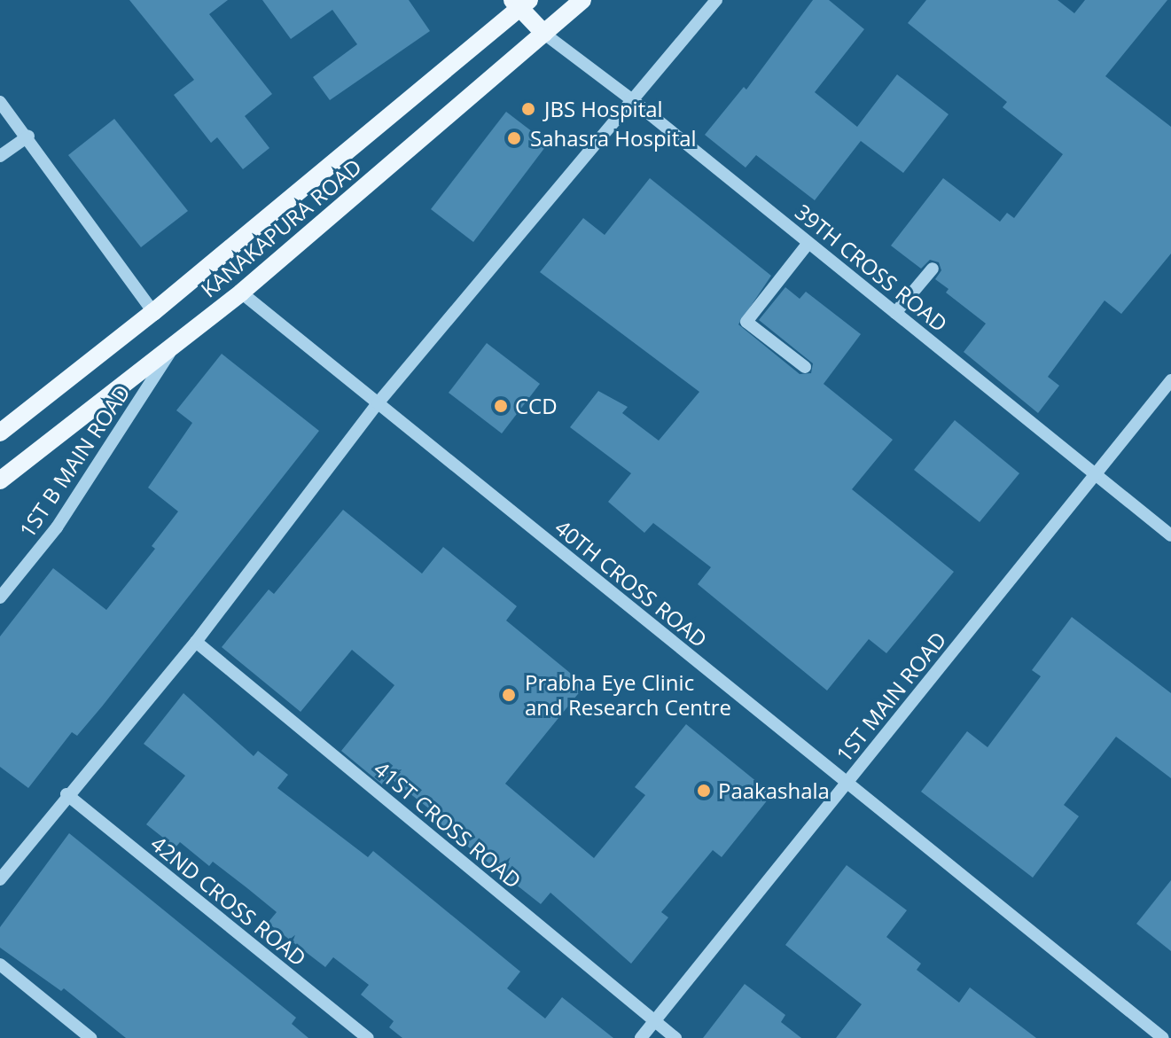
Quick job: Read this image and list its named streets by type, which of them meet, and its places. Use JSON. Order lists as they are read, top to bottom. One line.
{"streets":{"main road":["KANAKAPURA ROAD"],"street":["39TH CROSS ROAD","1ST B MAIN ROAD","40TH CROSS ROAD","1ST MAIN ROAD","41ST CROSS ROAD","42ND CROSS ROAD"]},"crossings":[["KANAKAPURA ROAD","39TH CROSS ROAD"],["KANAKAPURA ROAD","1ST B MAIN ROAD"],["KANAKAPURA ROAD","40TH CROSS ROAD"],["39TH CROSS ROAD","1ST MAIN ROAD"],["40TH CROSS ROAD","1ST MAIN ROAD"],["1ST MAIN ROAD","41ST CROSS ROAD"]],"places":["JBS Hospital","Sahasra Hospital","CCD","Prabha Eye Clinic and Research Centre","Paakashala"]}
